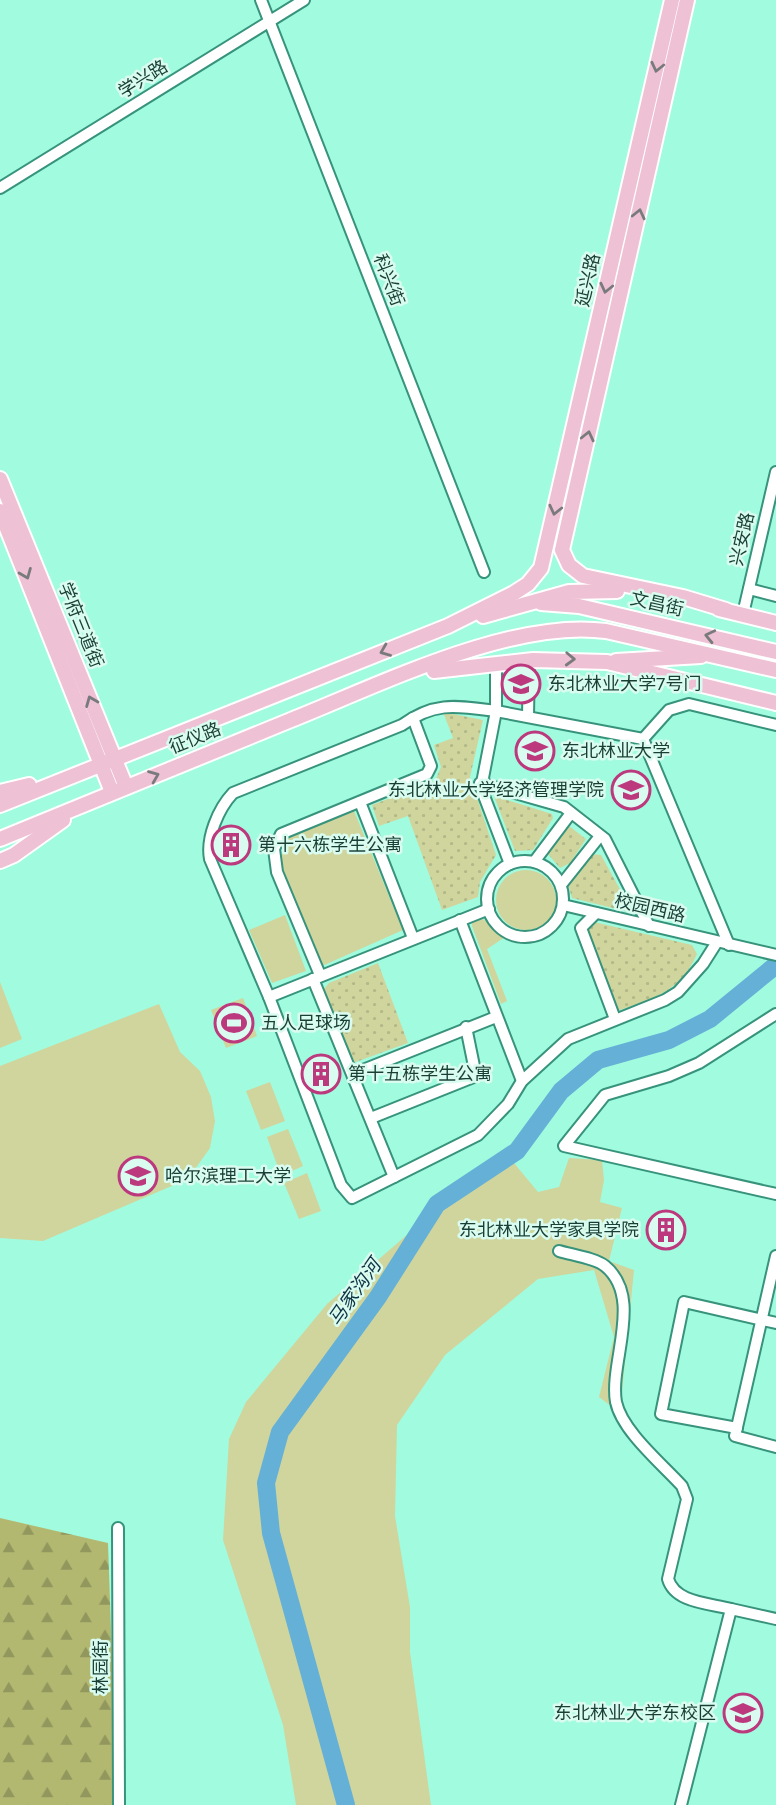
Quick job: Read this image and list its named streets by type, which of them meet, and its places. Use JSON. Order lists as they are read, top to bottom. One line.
{"streets":{"main road":["延兴路","文昌街","学府三道街","征仪路"],"street":["学兴路","科兴街","兴安路","校园西路","林园街"]},"crossings":[["学兴路","科兴街"],["文昌街","征仪路"],["学府三道街","征仪路"]],"water":["马家沟河"],"places":{"school or university":["东北林业大学7号门","东北林业大学","东北林业大学经济管理学院","哈尔滨理工大学","东北林业大学东校区"],"building":["第十六栋学生公寓","第十五栋学生公寓","东北林业大学家具学院"],"sports":["五人足球场"]}}
